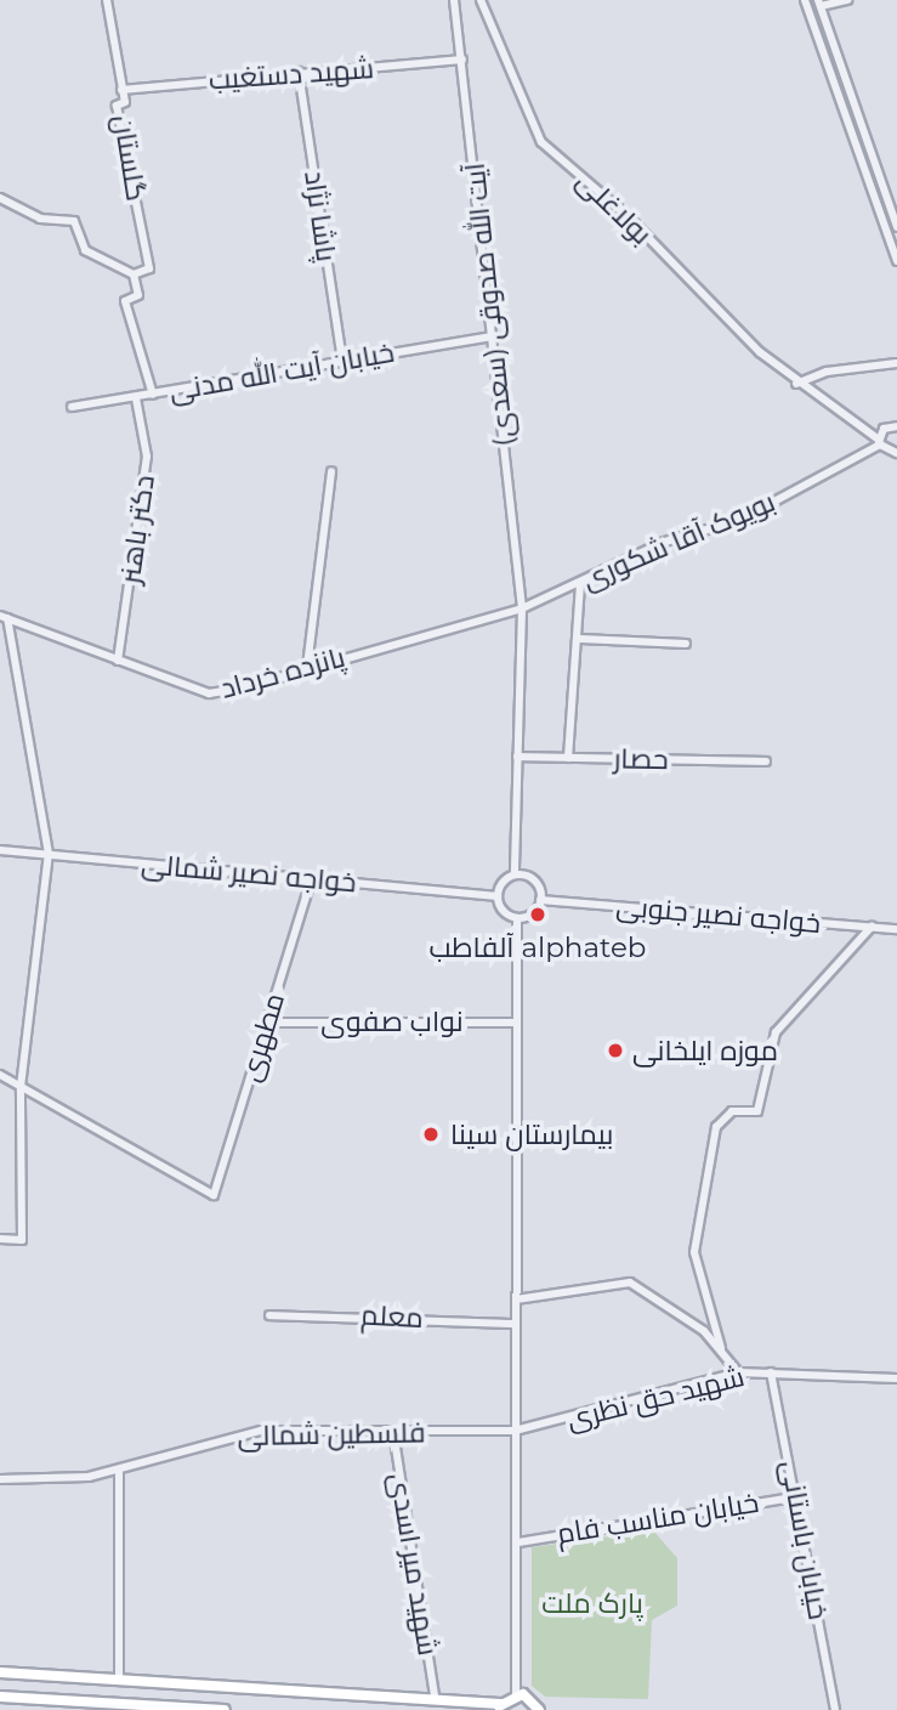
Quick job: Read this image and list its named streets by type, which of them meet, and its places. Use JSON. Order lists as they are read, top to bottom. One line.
{"streets":{"street":["شهید دستغیب","گلستان","بولاغلی","پاشا نژاد","آیت الله صدوقی (سعدی)","خیابان آیت الله مدنی","دکتر باهنر","بویوک آقا شکوری","پانزده خرداد","حصار","خواجه نصیر شمالی","خواجه نصیر جنوبی","نواب صفوی","مطهری","معلم","شهید حق نظری","فلسطین شمالی","خیابان مناسب فام","خیابان باستانی","شهید میر اسدی"]},"crossings":[["شهید دستغیب","گلستان"],["شهید دستغیب","پاشا نژاد"],["شهید دستغیب","آیت الله صدوقی (سعدی)"],["بولاغلی","بویوک آقا شکوری"],["پاشا نژاد","خیابان آیت الله مدنی"],["آیت الله صدوقی (سعدی)","خیابان آیت الله مدنی"],["آیت الله صدوقی (سعدی)","بویوک آقا شکوری"],["آیت الله صدوقی (سعدی)","پانزده خرداد"],["آیت الله صدوقی (سعدی)","حصار"],["خیابان آیت الله مدنی","دکتر باهنر"],["دکتر باهنر","پانزده خرداد"],["بویوک آقا شکوری","پانزده خرداد"],["خواجه نصیر شمالی","مطهری"],["نواب صفوی","مطهری"],["شهید حق نظری","فلسطین شمالی"],["شهید حق نظری","خیابان باستانی"],["فلسطین شمالی","شهید میر اسدی"],["خیابان مناسب فام","خیابان باستانی"]],"parks":["پارک ملت"],"places":["آلفاطب alphateb","موزه ایلخانی","بیمارستان سینا"]}
